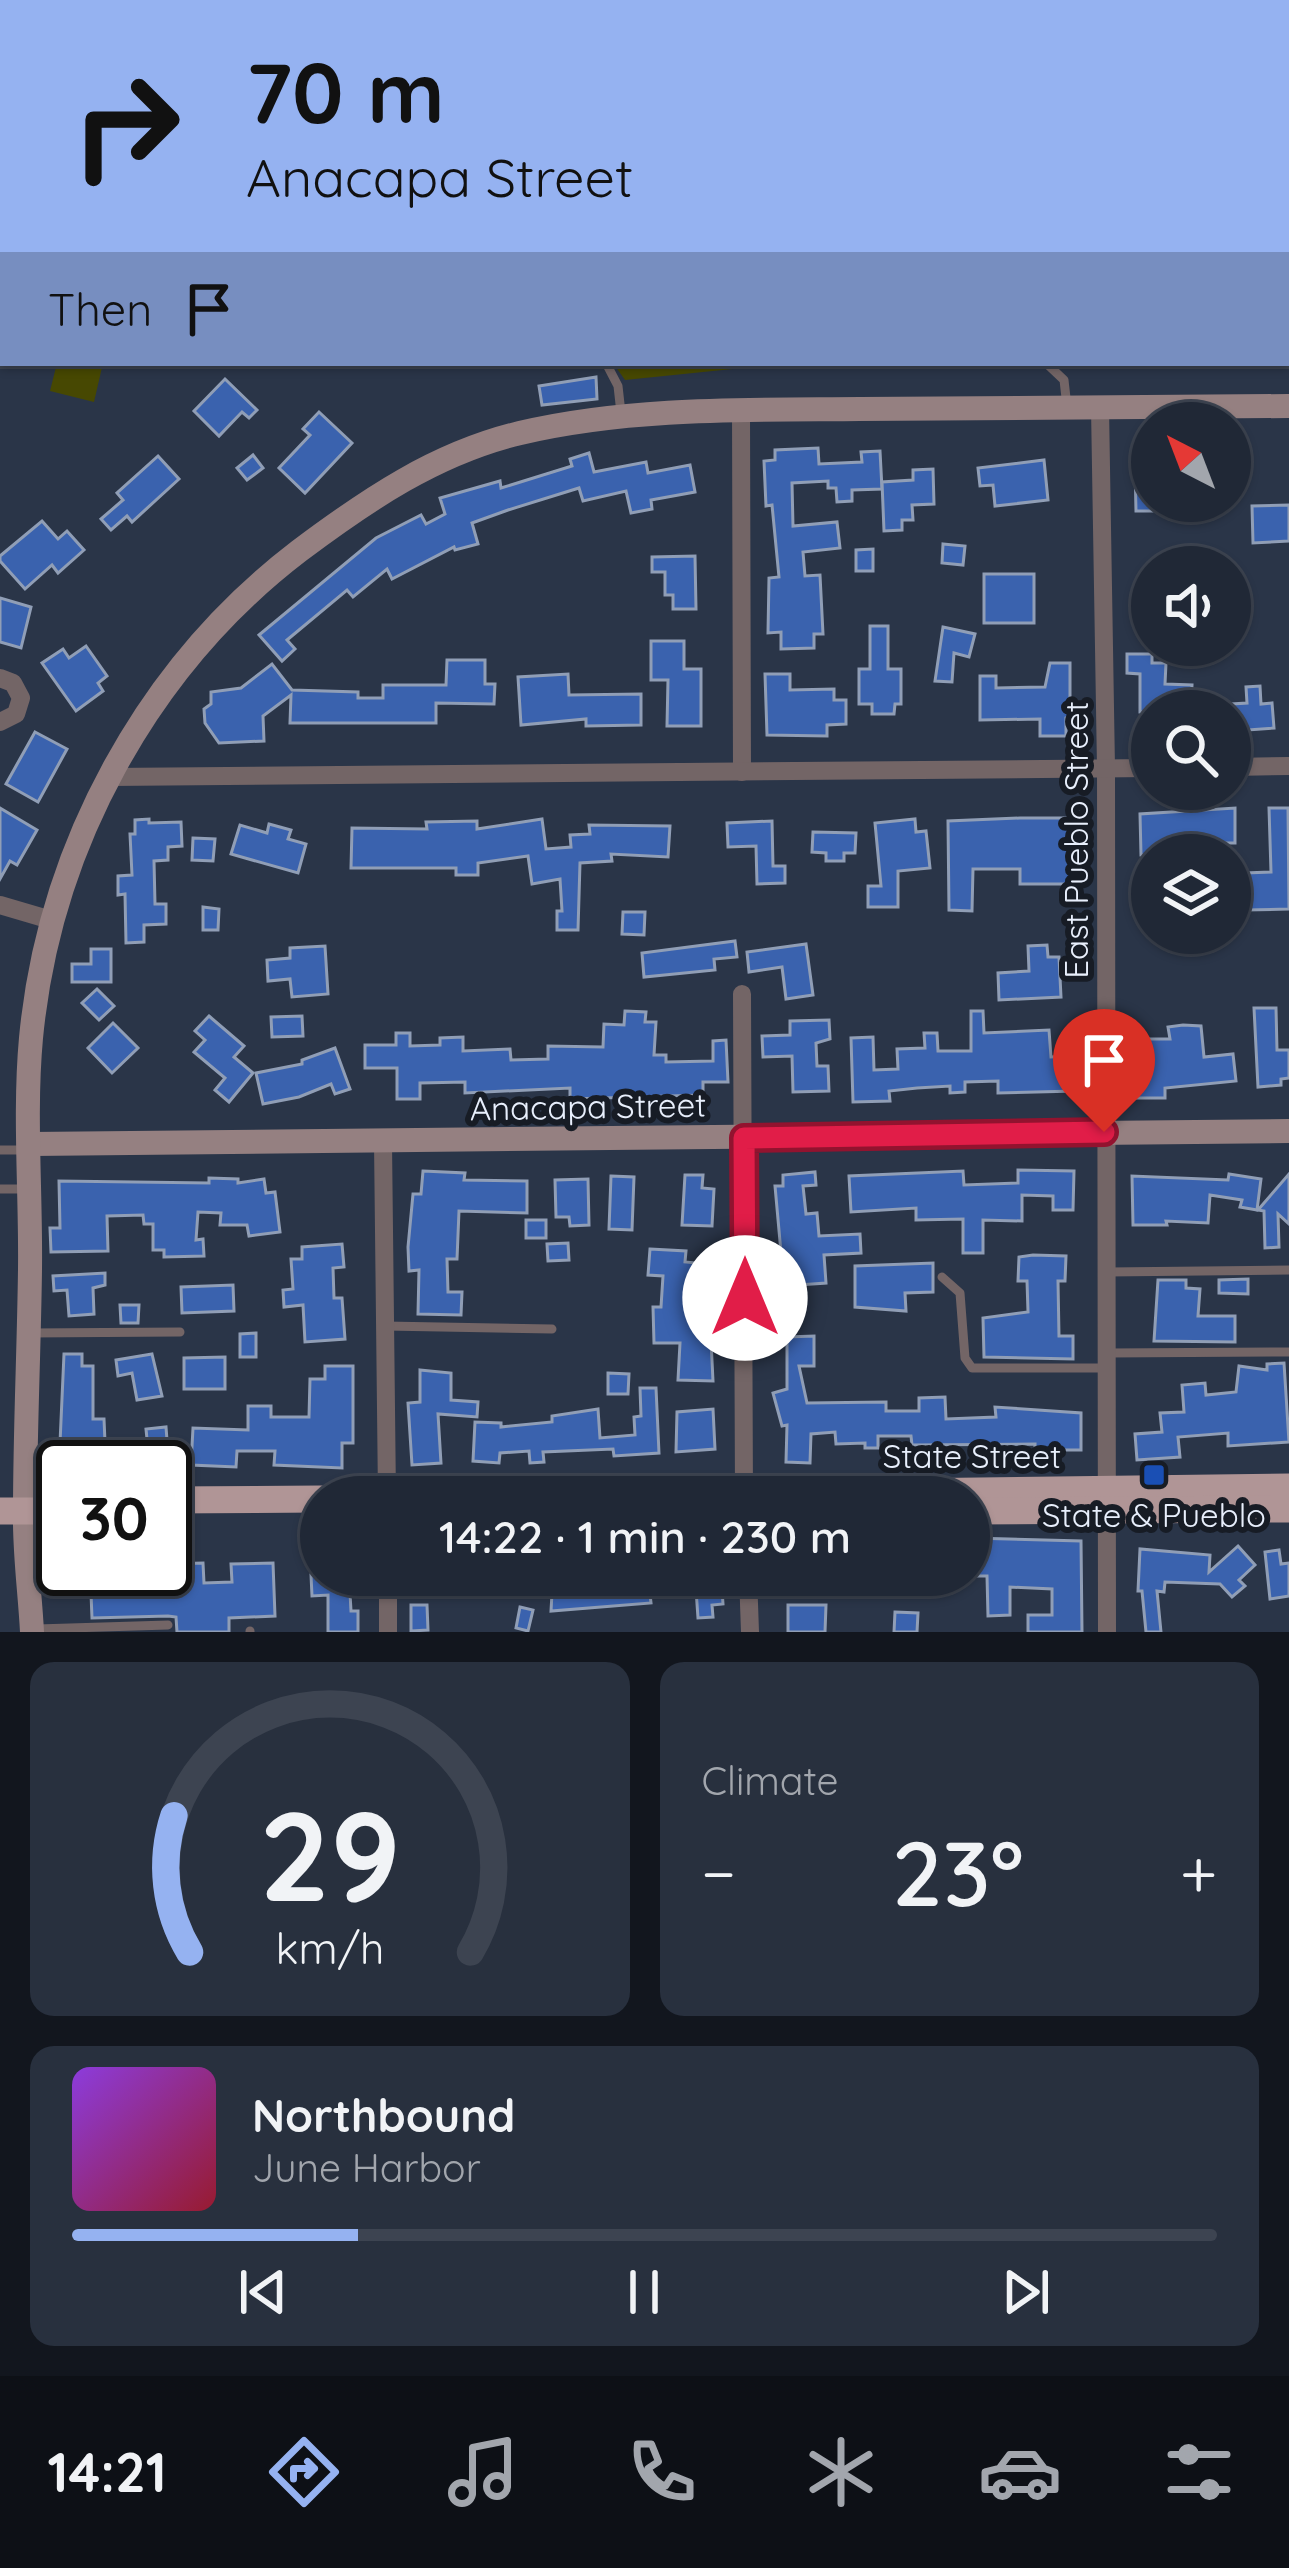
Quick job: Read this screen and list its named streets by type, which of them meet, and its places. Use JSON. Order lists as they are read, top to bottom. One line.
{"streets":{"main road":["State Street"],"street":["East Pueblo Street","Anacapa Street"]},"crossings":[["East Pueblo Street","Anacapa Street"],["East Pueblo Street","State Street"]],"places":{"transit":["State & Pueblo"]},"north":"top left","page":{"turn":["70 m","Anacapa Street"],"then":"Then","limit":"30","trip":"14:22 · 1 min · 230 m","tile":"Climate","heat":["−","23°","+"],"song":["Northbound","June Harbor"],"tabs":"14:21","gauge":["29","km/h"]}}
